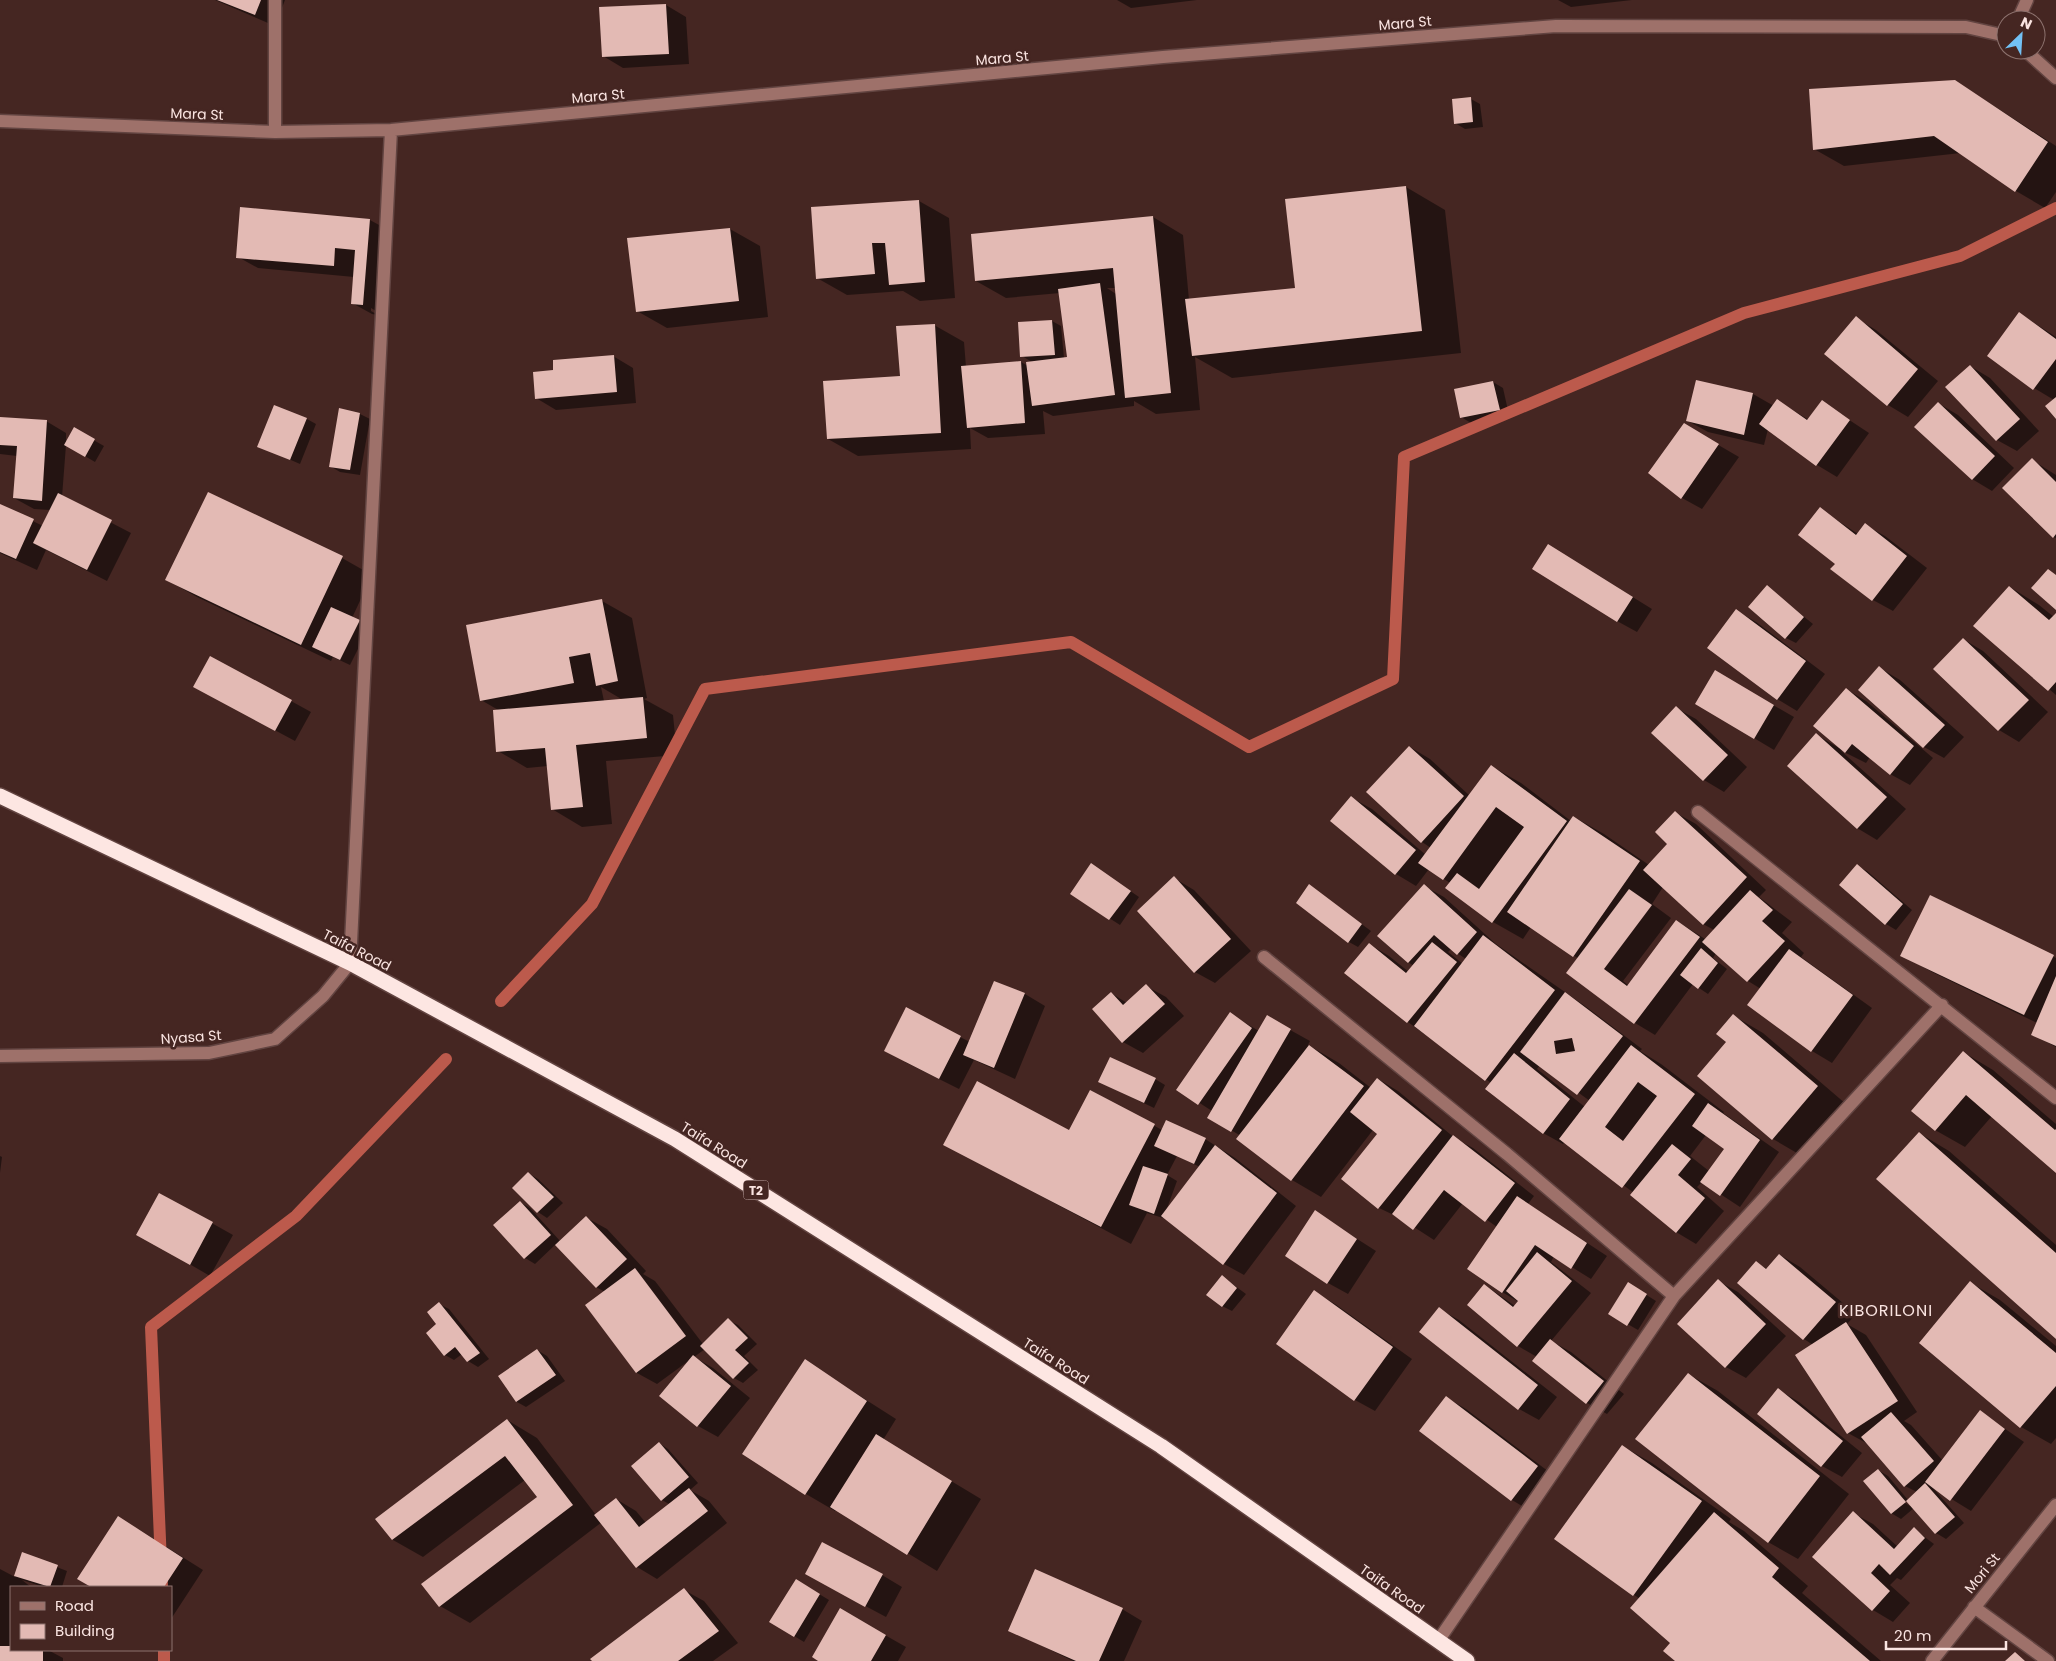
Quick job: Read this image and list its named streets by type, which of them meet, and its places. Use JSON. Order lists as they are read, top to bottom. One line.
{"streets":{"highway":["Taifa Road","T2"],"street":["Mara St","Nyasa St","Mori St"]},"crossings":[["Taifa Road","Nyasa St"]],"districts":["KIBORILONI"],"legend":["Road","Building"],"scale_bar":"20 m","north":"top right"}
